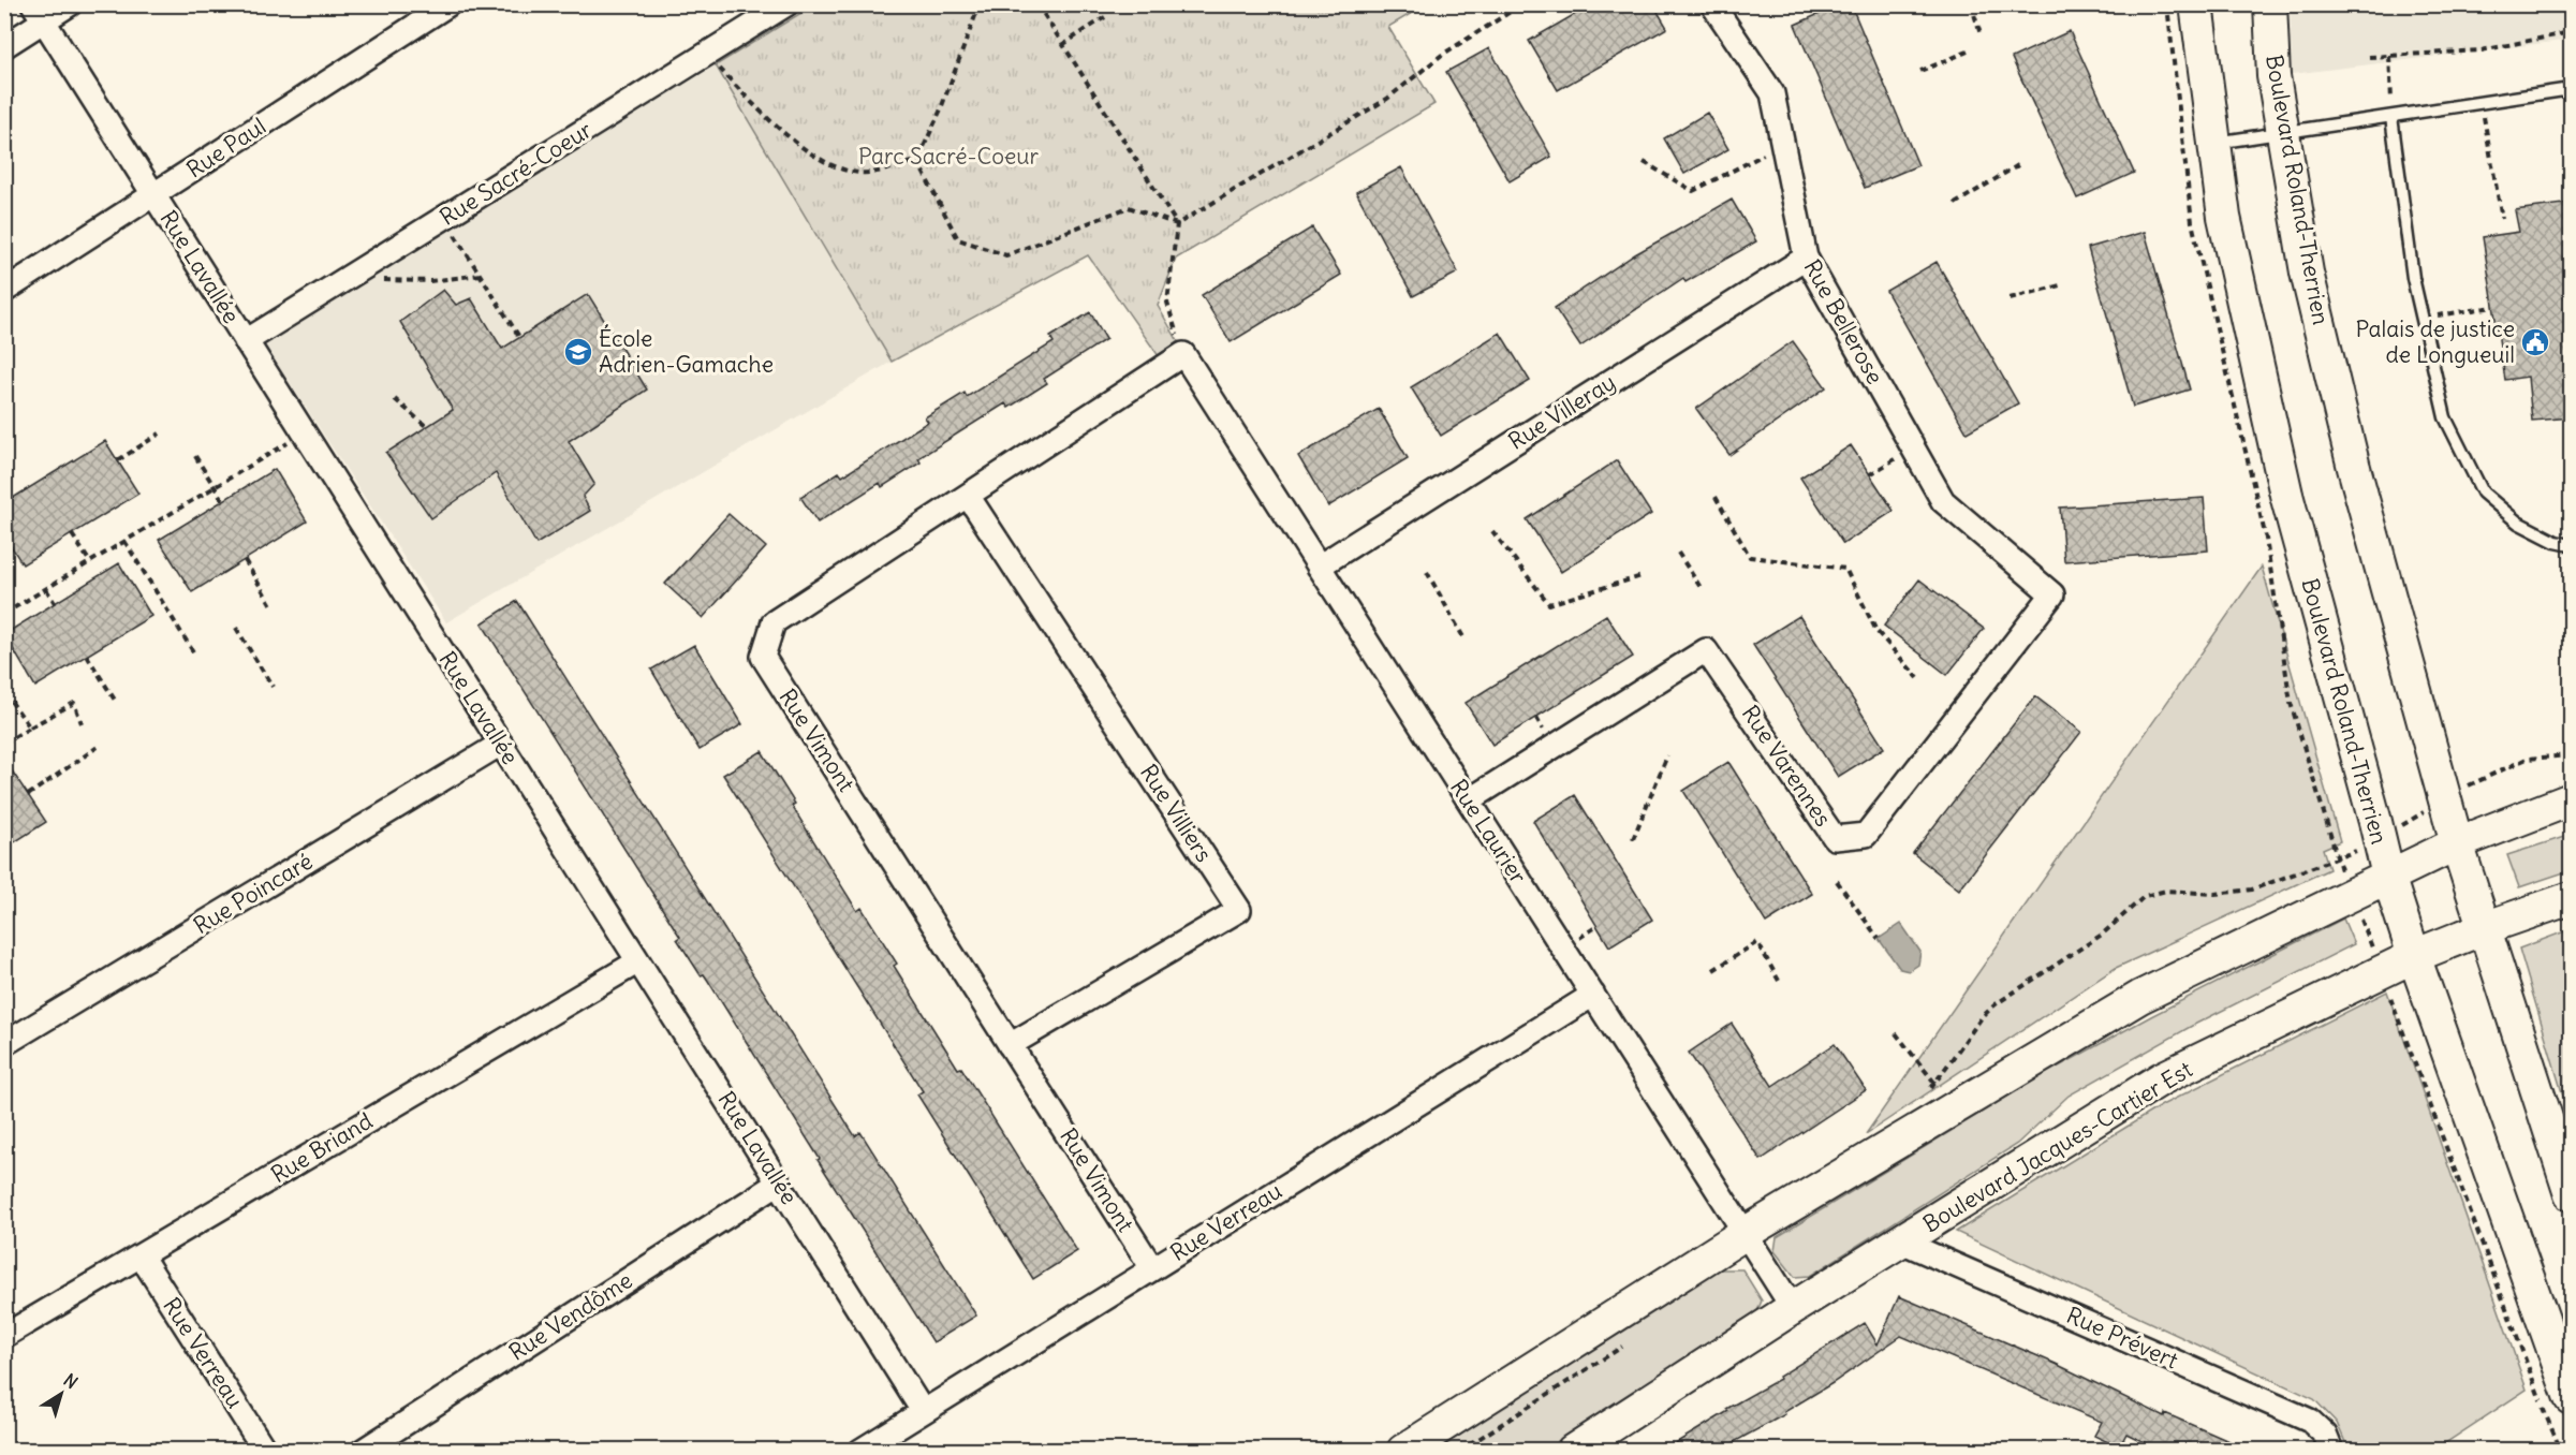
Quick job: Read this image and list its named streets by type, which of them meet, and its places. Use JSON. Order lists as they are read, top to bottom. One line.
{"streets":{"main road":["Boulevard Roland-Therrien","Boulevard Jacques-Cartier Est"],"street":["Rue Paul","Rue Sacré-Coeur","Rue Lavallée","Rue Bellerose","Rue Villeray","Rue Vimont","Rue Varennes","Rue Villiers","Rue Laurier","Rue Poincaré","Rue Briand","Rue Verreau","Rue Vendôme","Rue Prévert"]},"crossings":[["Rue Paul","Rue Lavallée"],["Rue Sacré-Coeur","Rue Lavallée"],["Boulevard Roland-Therrien","Boulevard Jacques-Cartier Est"],["Rue Lavallée","Rue Poincaré"],["Rue Lavallée","Rue Briand"],["Rue Lavallée","Rue Verreau"],["Rue Lavallée","Rue Vendôme"],["Rue Bellerose","Rue Villeray"],["Rue Bellerose","Rue Varennes"],["Rue Villeray","Rue Laurier"],["Rue Vimont","Rue Villiers"],["Rue Vimont","Rue Laurier"],["Rue Vimont","Rue Verreau"],["Rue Varennes","Rue Laurier"],["Rue Laurier","Boulevard Jacques-Cartier Est"],["Rue Laurier","Rue Verreau"],["Boulevard Jacques-Cartier Est","Rue Prévert"],["Rue Briand","Rue Verreau"]],"parks":["Parc Sacré-Coeur"],"places":{"public building":["Palais de justice de Longueuil"],"school or university":["École Adrien-Gamache"]},"north":"top right"}
